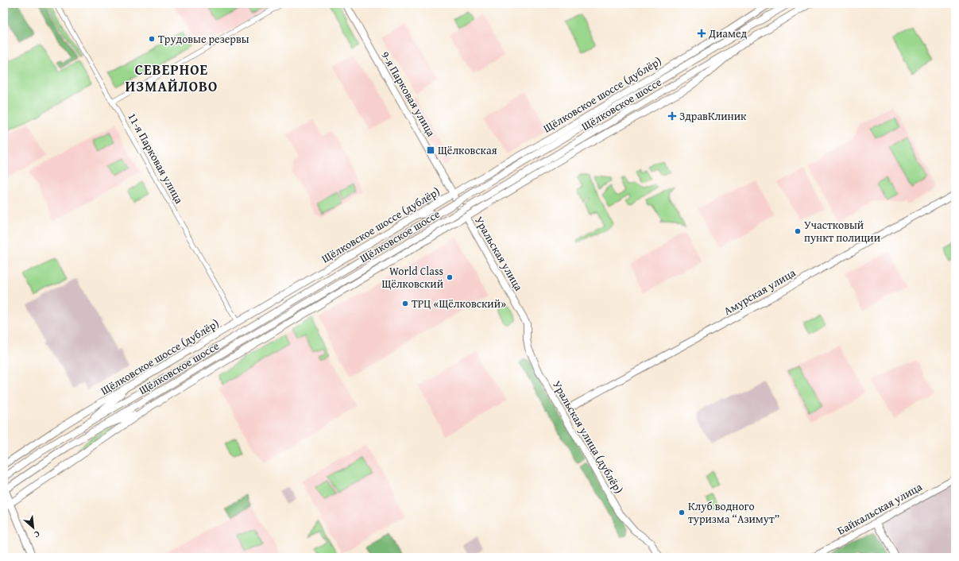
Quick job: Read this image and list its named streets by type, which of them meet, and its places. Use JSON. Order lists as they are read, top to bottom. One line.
{"streets":{"main road":["9-я Парковая улица","Щёлковское шоссе (дублёр)","Щёлковское шоссе","Уральская улица","Амурская улица","Уральская улица (дублёр)","Байкальская улица"],"street":["11-я Парковая улица"]},"crossings":[["9-я Парковая улица","Щёлковское шоссе (дублёр)"],["9-я Парковая улица","Уральская улица"],["Щёлковское шоссе (дублёр)","11-я Парковая улица"],["Щёлковское шоссе (дублёр)","Уральская улица"],["Уральская улица","Уральская улица (дублёр)"]],"districts":["СЕВЕРНОЕ ИЗМАЙЛОВО"],"places":{"health":["Диамед","ЗдравКлиник"],"other":["Трудовые резервы","Участковый пункт полиции","World Class Щёлковский","ТРЦ «Щёлковский»","Клуб водного туризма “Азимут”"],"transit":["Щёлковская"]},"north":"bottom right"}
